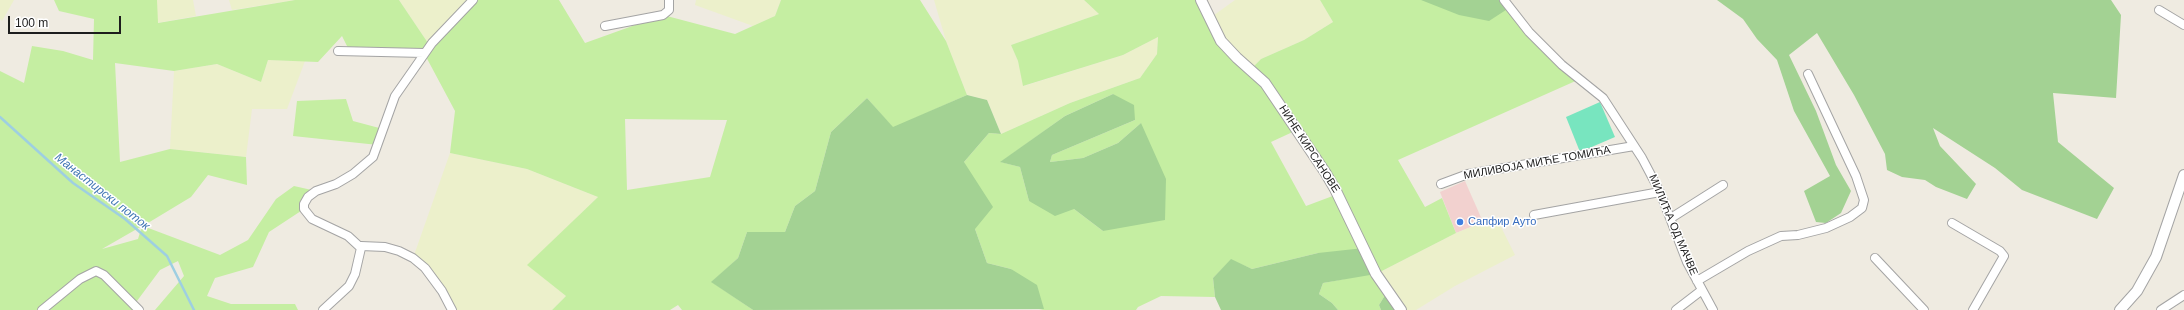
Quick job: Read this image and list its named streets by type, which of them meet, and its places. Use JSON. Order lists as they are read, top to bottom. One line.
{"streets":{"street":["НИНЕ КИРСАНОВЕ","МИЛИВОЈА МИЋЕ ТОМИЋА","МИЛИЋА ОД МАЧВЕ"]},"crossings":[["МИЛИВОЈА МИЋЕ ТОМИЋА","МИЛИЋА ОД МАЧВЕ"]],"water":["Манастирски поток"],"places":["Сапфир Ауто"],"scale_bar":"100 m"}
